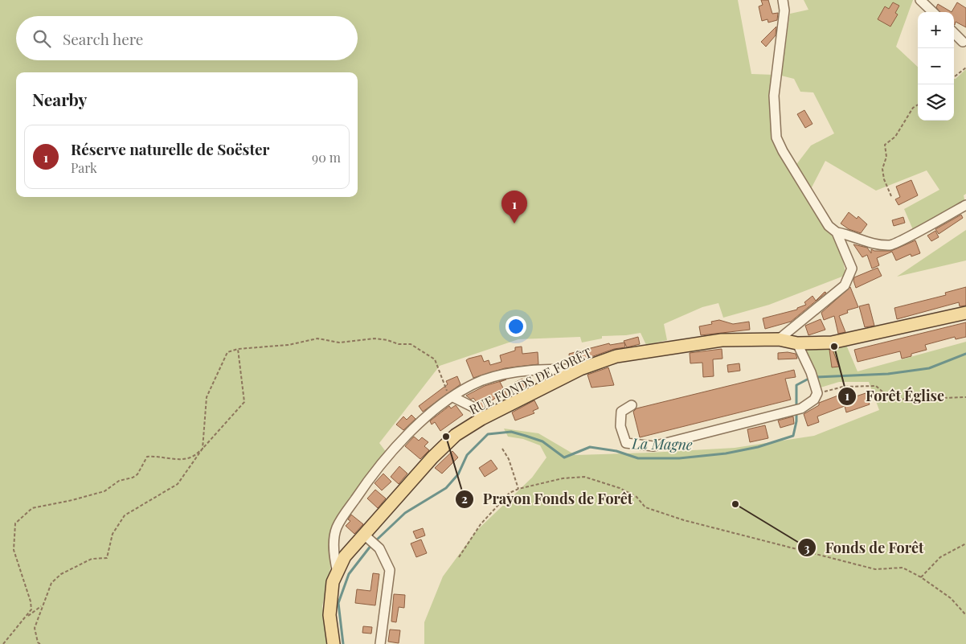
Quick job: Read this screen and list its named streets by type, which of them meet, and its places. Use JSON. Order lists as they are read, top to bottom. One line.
{"streets":{"main road":["RUE FONDS DE FORÊT"]},"water":["La Magne"],"places":["Forêt Église","Prayon Fonds de Forêt","Fonds de Forêt"],"page":{"map_buttons":["+","−"],"search":"Search here","heading":"Nearby","list":[{"mark":"1","name":"Réserve naturelle de Soëster","note":"Park","value":"90 m"}],"pins":"1"}}
